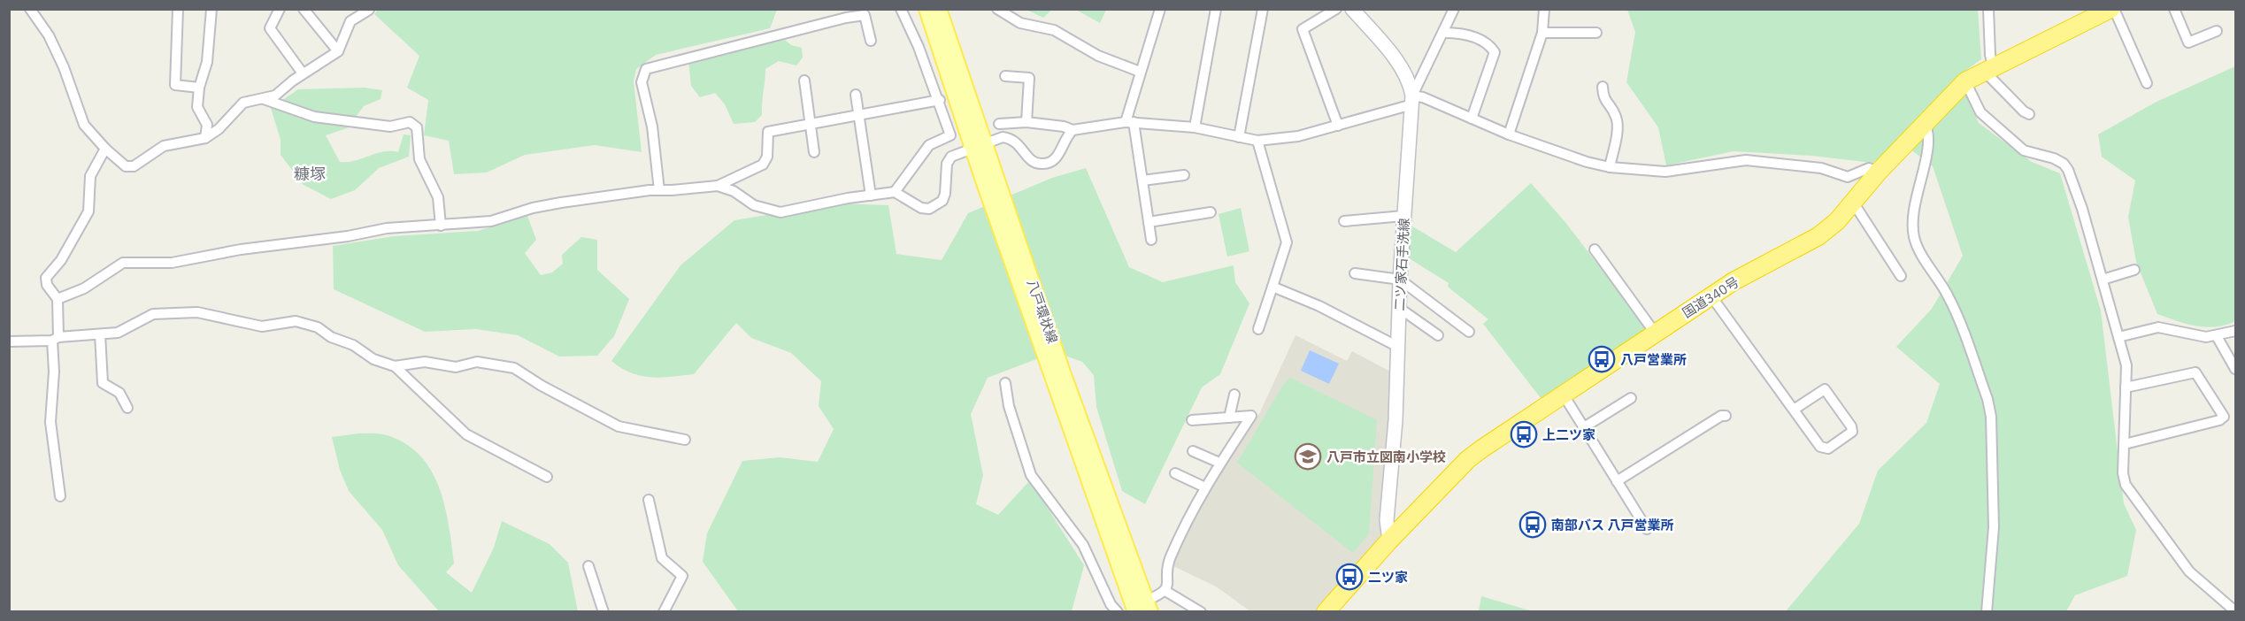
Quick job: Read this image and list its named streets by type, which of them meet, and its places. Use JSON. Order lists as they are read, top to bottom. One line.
{"streets":{"highway":["国道340号"],"main road":["八戸環状線"],"street":["二ツ家石手洗線"]},"crossings":[["二ツ家石手洗線","国道340号"]],"districts":["糠塚"],"places":{"bus stop":["八戸営業所","上二ツ家","南部バス 八戸営業所","二ツ家"],"school or university":["八戸市立図南小学校"]}}
